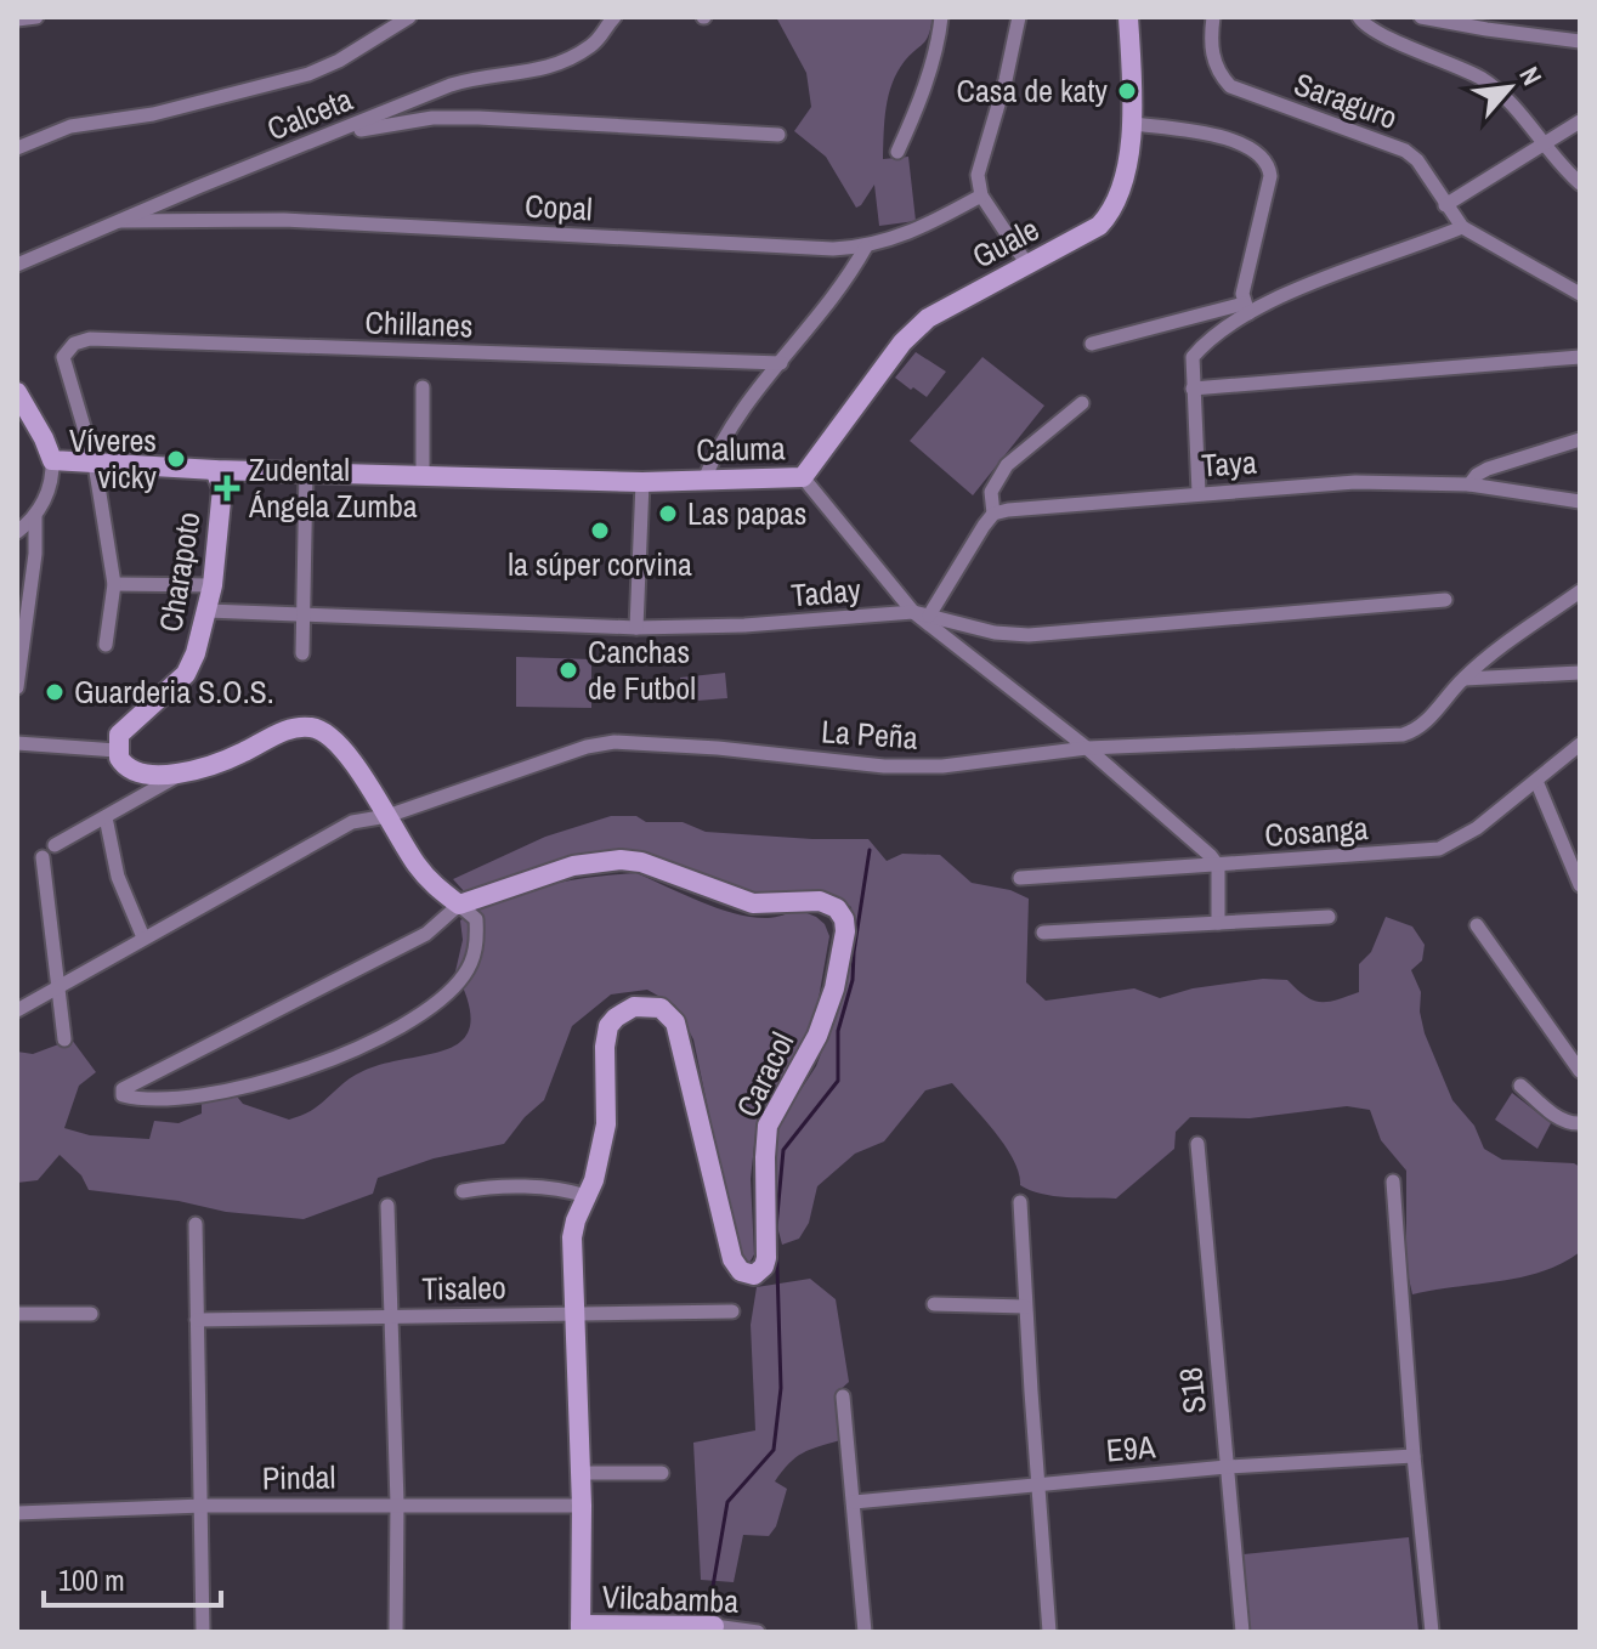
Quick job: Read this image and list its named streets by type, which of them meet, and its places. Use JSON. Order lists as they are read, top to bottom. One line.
{"streets":{"street":["Saraguro","Calceta","Copal","Guale","Chillanes","Caluma","Taya","Charapoto","Taday","La Peña","Cosanga","Caracol","Tisaleo","S18","E9A","Pindal","Vilcabamba"]},"crossings":[["Calceta","Copal"],["Guale","Caluma"],["Chillanes","Caluma"],["Caluma","Charapoto"],["Caluma","Taday"],["Caluma","La Peña"],["Caluma","Cosanga"],["Charapoto","Taday"],["Caracol","Tisaleo"],["Caracol","Pindal"],["Caracol","Vilcabamba"],["S18","E9A"]],"places":{"other":["Casa de katy","Víveres vicky","Las papas","la súper corvina","Canchas de Futbol","Guarderia S.O.S."],"health":["Zudental Ángela Zumba"]},"scale_bar":"100 m","north":"top right"}
